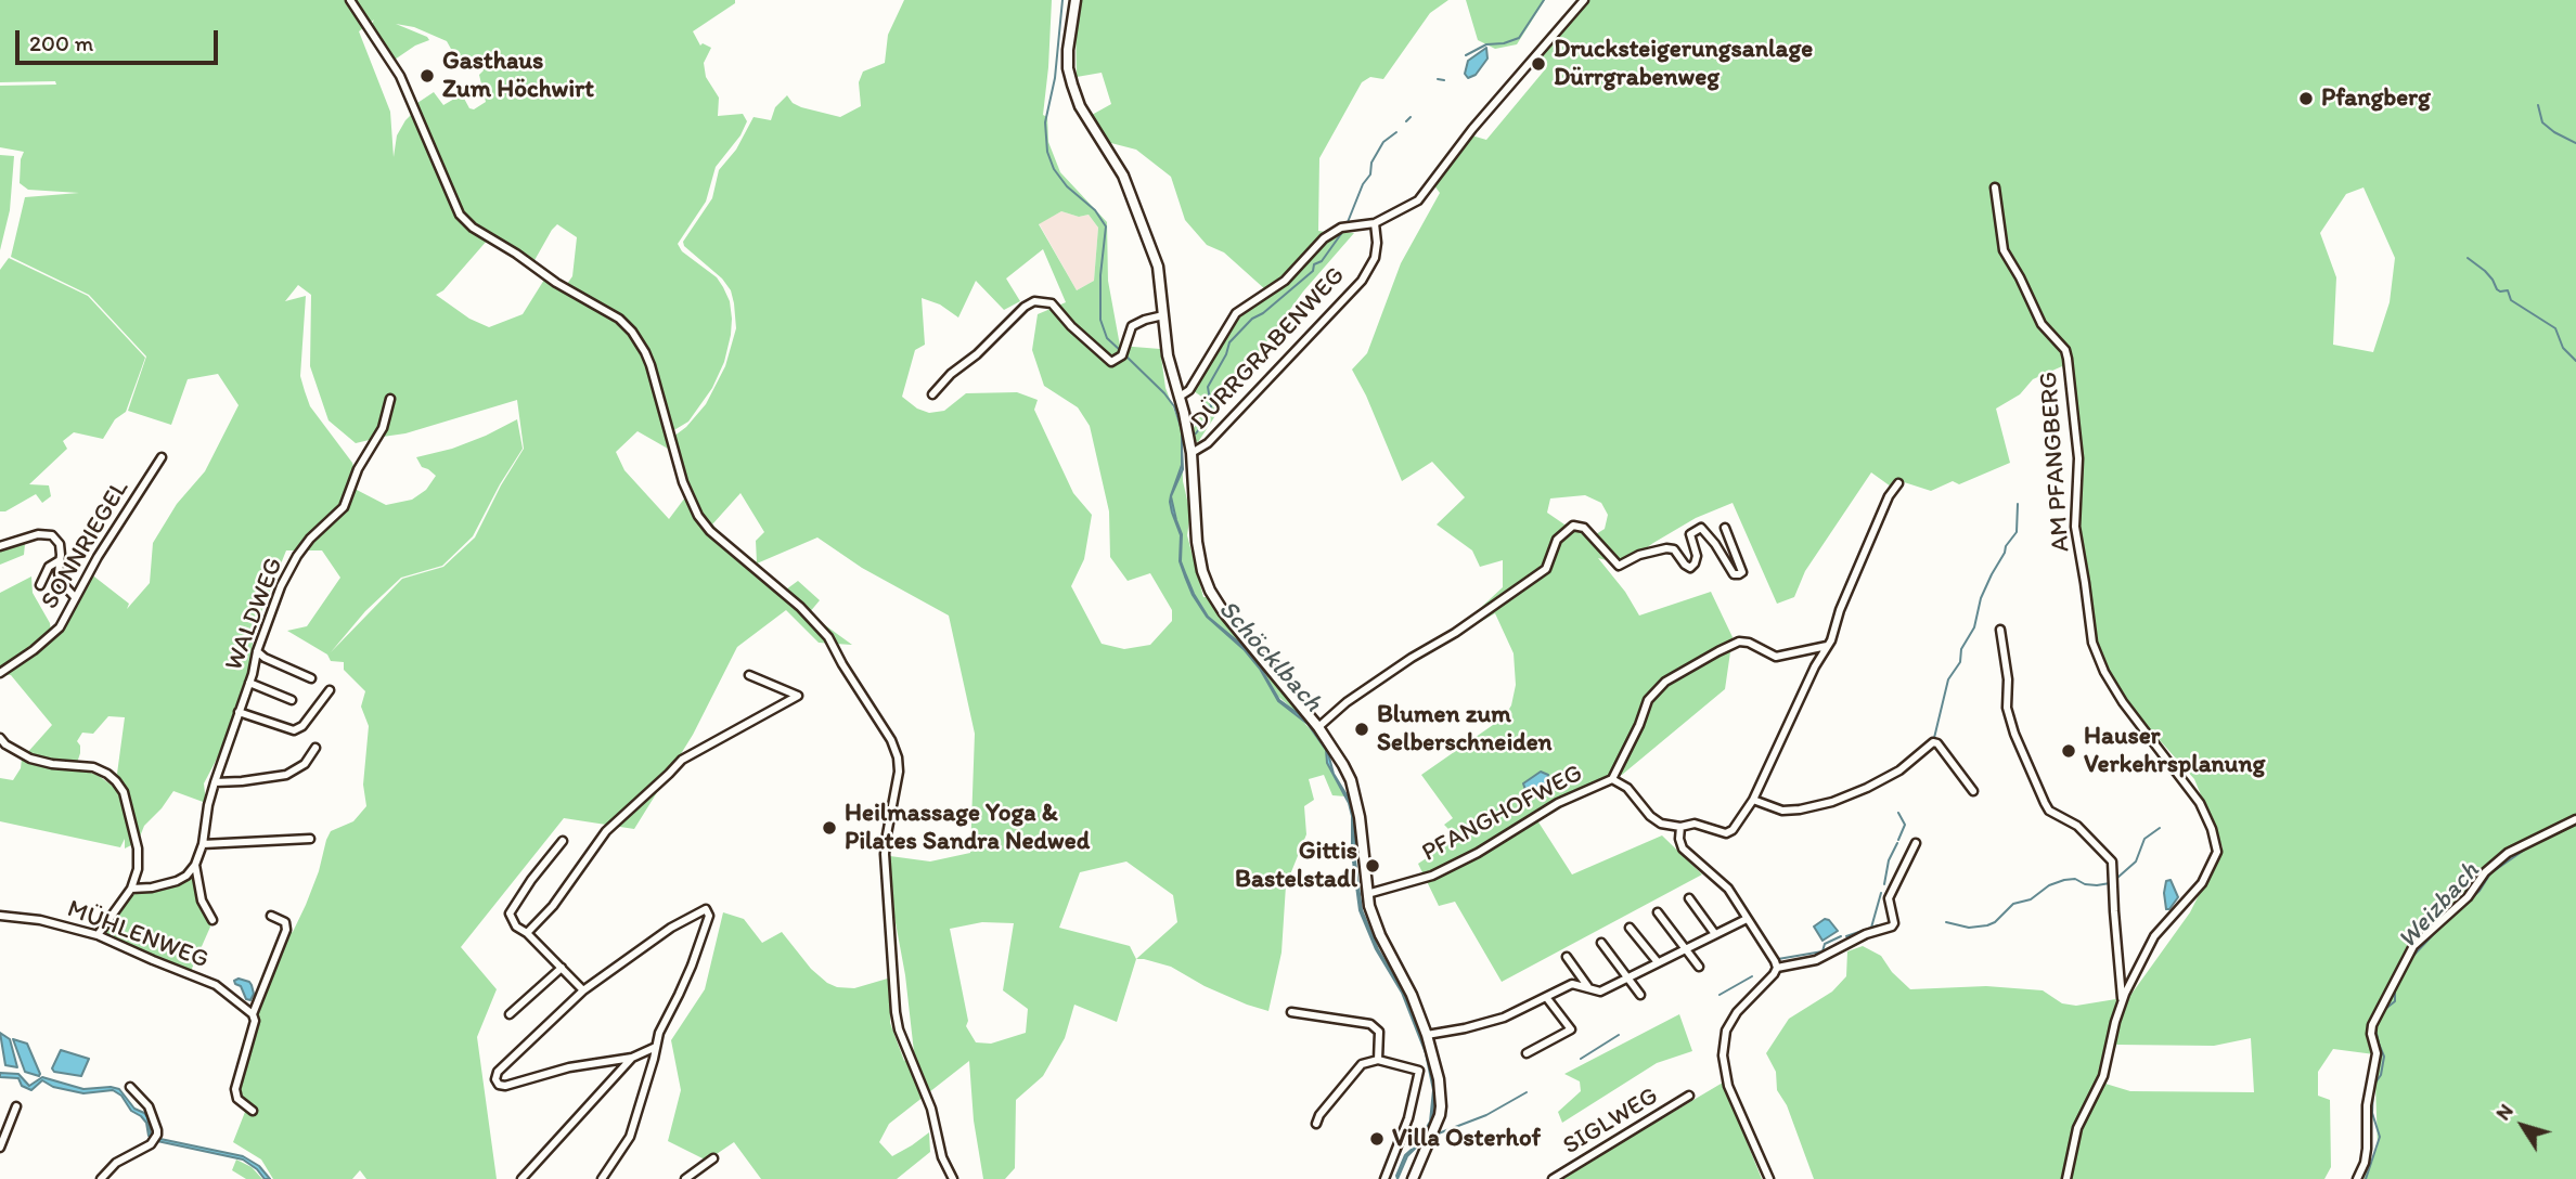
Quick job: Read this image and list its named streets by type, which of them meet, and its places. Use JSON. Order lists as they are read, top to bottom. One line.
{"streets":{"street":["DÜRRGRABENWEG","AM PFANGBERG","SONNRIEGEL","WALDWEG","PFANGHOFWEG","MÜHLENWEG","SIGLWEG"]},"water":["Schöcklbach","Weizbach"],"places":["Drucksteigerungsanlage Dürrgrabenweg","Gasthaus Zum Höchwirt","Pfangberg","Blumen zum Selberschneiden","Hauser Verkehrsplanung","Heilmassage Yoga & Pilates Sandra Nedwed","Gittis Bastelstadl","Villa Osterhof"],"scale_bar":"200 m","north":"top left"}
